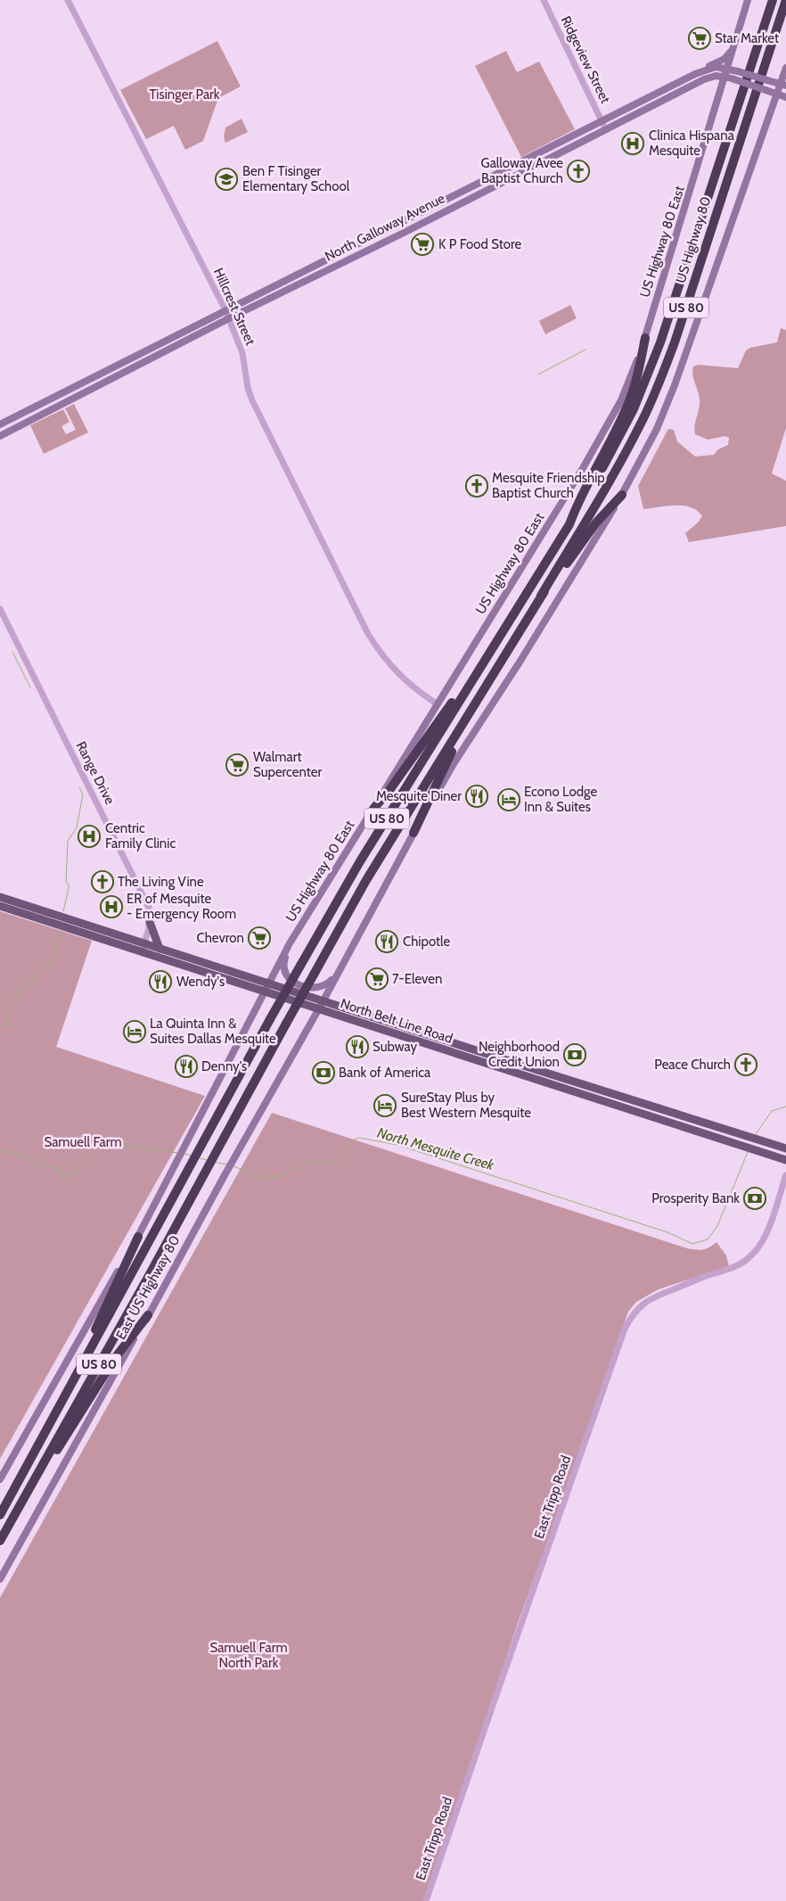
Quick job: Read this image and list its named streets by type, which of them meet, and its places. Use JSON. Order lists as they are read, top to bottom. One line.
{"streets":{"highway":["US Highway 80","US 80"],"main road":["North Galloway Avenue","US Highway 80 East","North Belt Line Road","East US Highway 80"],"street":["Ridgeview Street","Hillcrest Street","Range Drive","East Tripp Road"]},"crossings":[["Ridgeview Street","North Galloway Avenue"],["North Galloway Avenue","US Highway 80 East"],["North Galloway Avenue","Hillcrest Street"],["US Highway 80","US 80"],["US Highway 80 East","Hillcrest Street"],["US Highway 80 East","North Belt Line Road"],["Range Drive","North Belt Line Road"],["North Belt Line Road","East US Highway 80"]],"water":["North Mesquite Creek"],"parks":["Tisinger Park","Samuell Farm","Samuell Farm North Park"],"places":{"supermarket":["Star Market","K P Food Store","Walmart Supercenter","Chevron","7-Eleven"],"hospital":["Clinica Hispana Mesquite","Centric Family Clinic","ER of Mesquite - Emergency Room"],"church":["Galloway Avee Baptist Church","Mesquite Friendship Baptist Church","The Living Vine","Peace Church"],"school or university":["Ben F Tisinger Elementary School"],"restaurant":["Mesquite Diner","Chipotle","Wendy's","Subway","Denny's"],"hotel":["Econo Lodge Inn & Suites","La Quinta Inn & Suites Dallas Mesquite","SureStay Plus by Best Western Mesquite"],"bank":["Neighborhood Credit Union","Bank of America","Prosperity Bank"]}}
